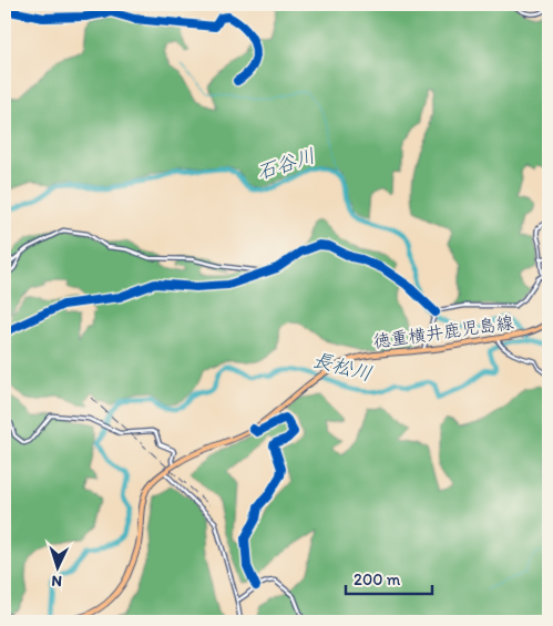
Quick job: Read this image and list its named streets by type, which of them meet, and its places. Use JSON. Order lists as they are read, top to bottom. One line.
{"streets":{"main road":["徳重横井鹿児島線"]},"water":["石谷川","長松川"],"scale_bar":"200 m","north":"bottom"}
